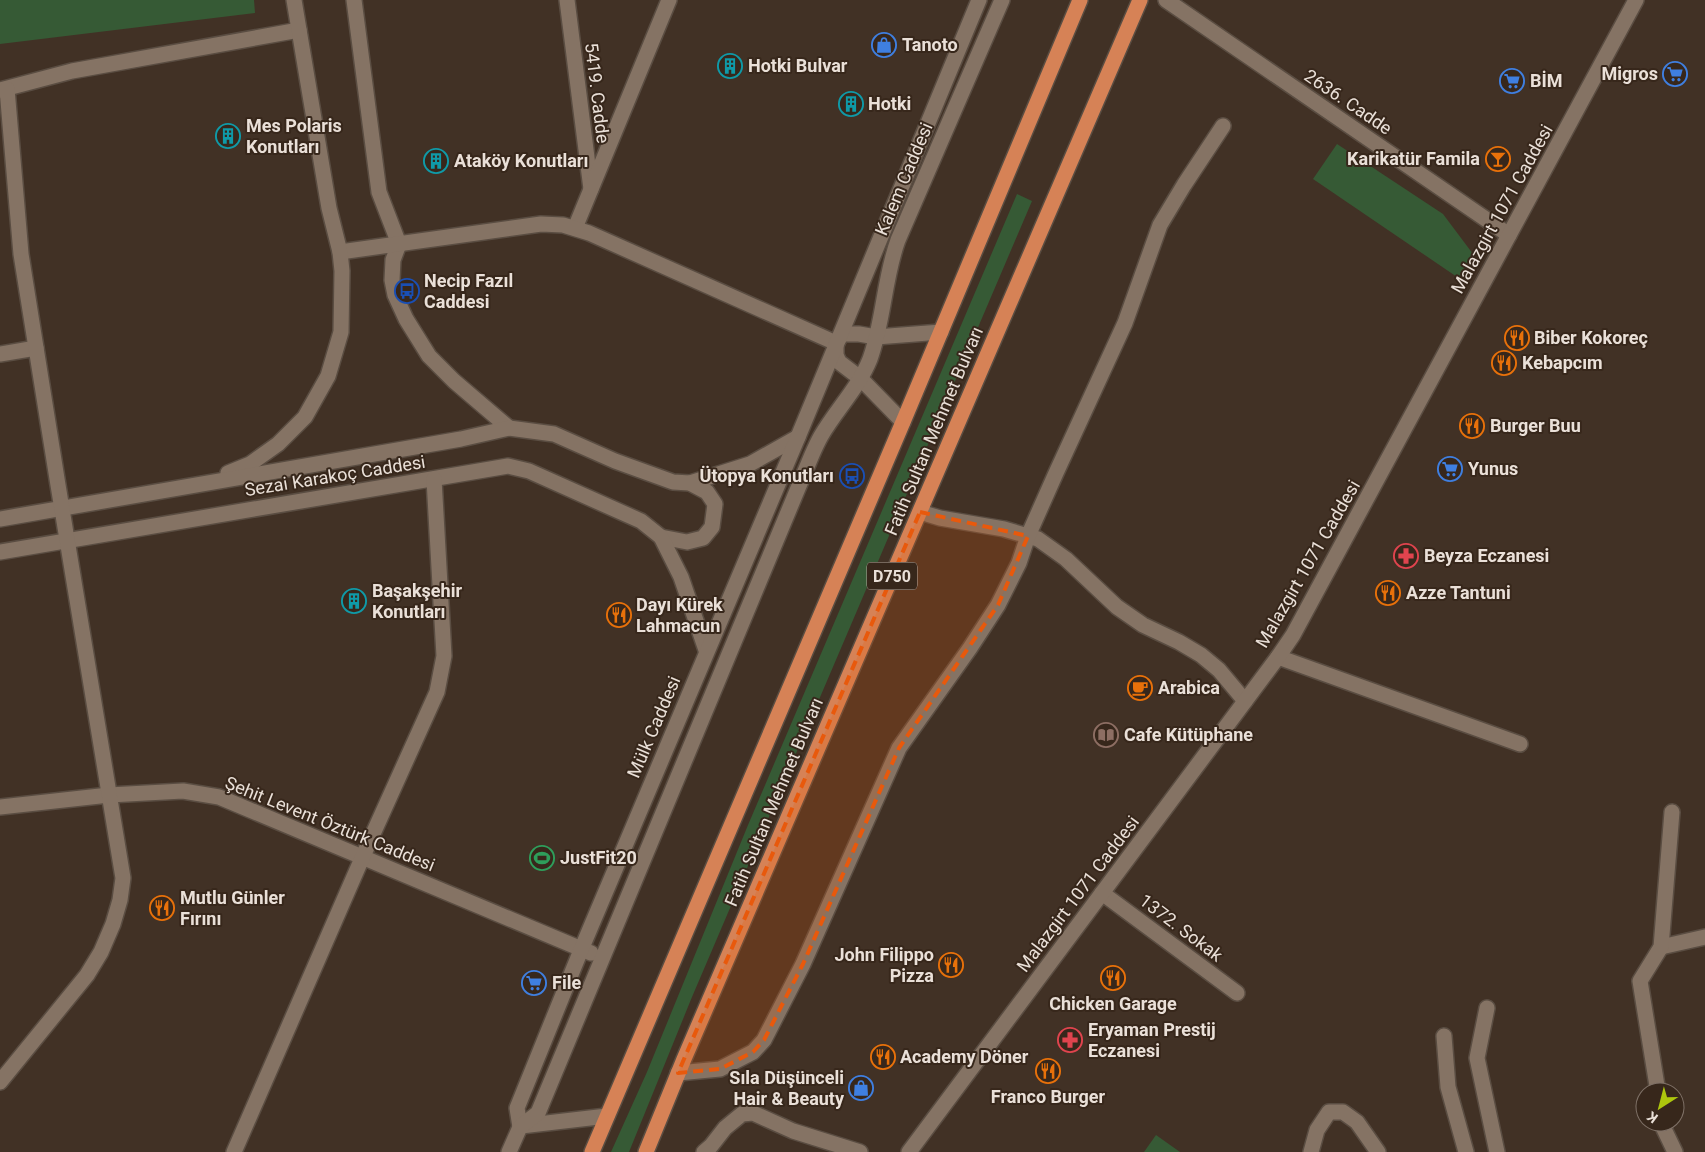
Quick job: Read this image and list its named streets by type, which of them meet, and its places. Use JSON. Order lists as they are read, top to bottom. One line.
{"streets":{"highway":["Fatih Sultan Mehmet Bulvarı","D750"],"street":["5419. Cadde","2636. Cadde","Kalem Caddesi","Malazgirt 1071 Caddesi","Sezai Karakoç Caddesi","Mülk Caddesi","Şehit Levent Öztürk Caddesi","1372. Sokak"]},"crossings":[["2636. Cadde","Malazgirt 1071 Caddesi"],["Kalem Caddesi","Mülk Caddesi"],["Malazgirt 1071 Caddesi","1372. Sokak"],["Sezai Karakoç Caddesi","Mülk Caddesi"],["Mülk Caddesi","Şehit Levent Öztürk Caddesi"]],"places":{"shop":["Tanoto","Sıla Düşünceli Hair & Beauty"],"building":["Hotki Bulvar","Hotki","Mes Polaris Konutları","Ataköy Konutları","Başakşehir Konutları"],"supermarket":["Migros","BİM","Yunus","File"],"bar":["Karikatür Famila"],"bus stop":["Necip Fazıl Caddesi","Ütopya Konutları"],"restaurant":["Biber Kokoreç","Kebapcım","Burger Buu","Azze Tantuni","Dayı Kürek Lahmacun","Mutlu Günler Fırını","John Filippo Pizza","Chicken Garage","Academy Döner","Franco Burger"],"pharmacy":["Beyza Eczanesi","Eryaman Prestij Eczanesi"],"cafe":["Arabica"],"library":["Cafe Kütüphane"],"sports":["JustFit20"]},"north":"bottom left"}
